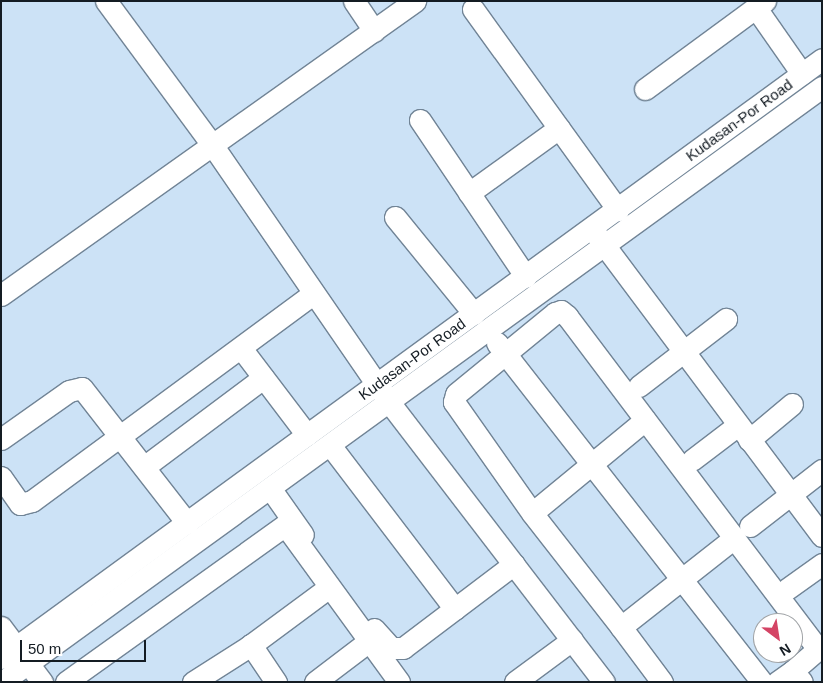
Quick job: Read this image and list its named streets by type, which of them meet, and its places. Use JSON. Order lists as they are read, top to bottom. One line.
{"streets":{"street":["Kudasan-Por Road"]},"scale_bar":"50 m","north":"bottom right"}
